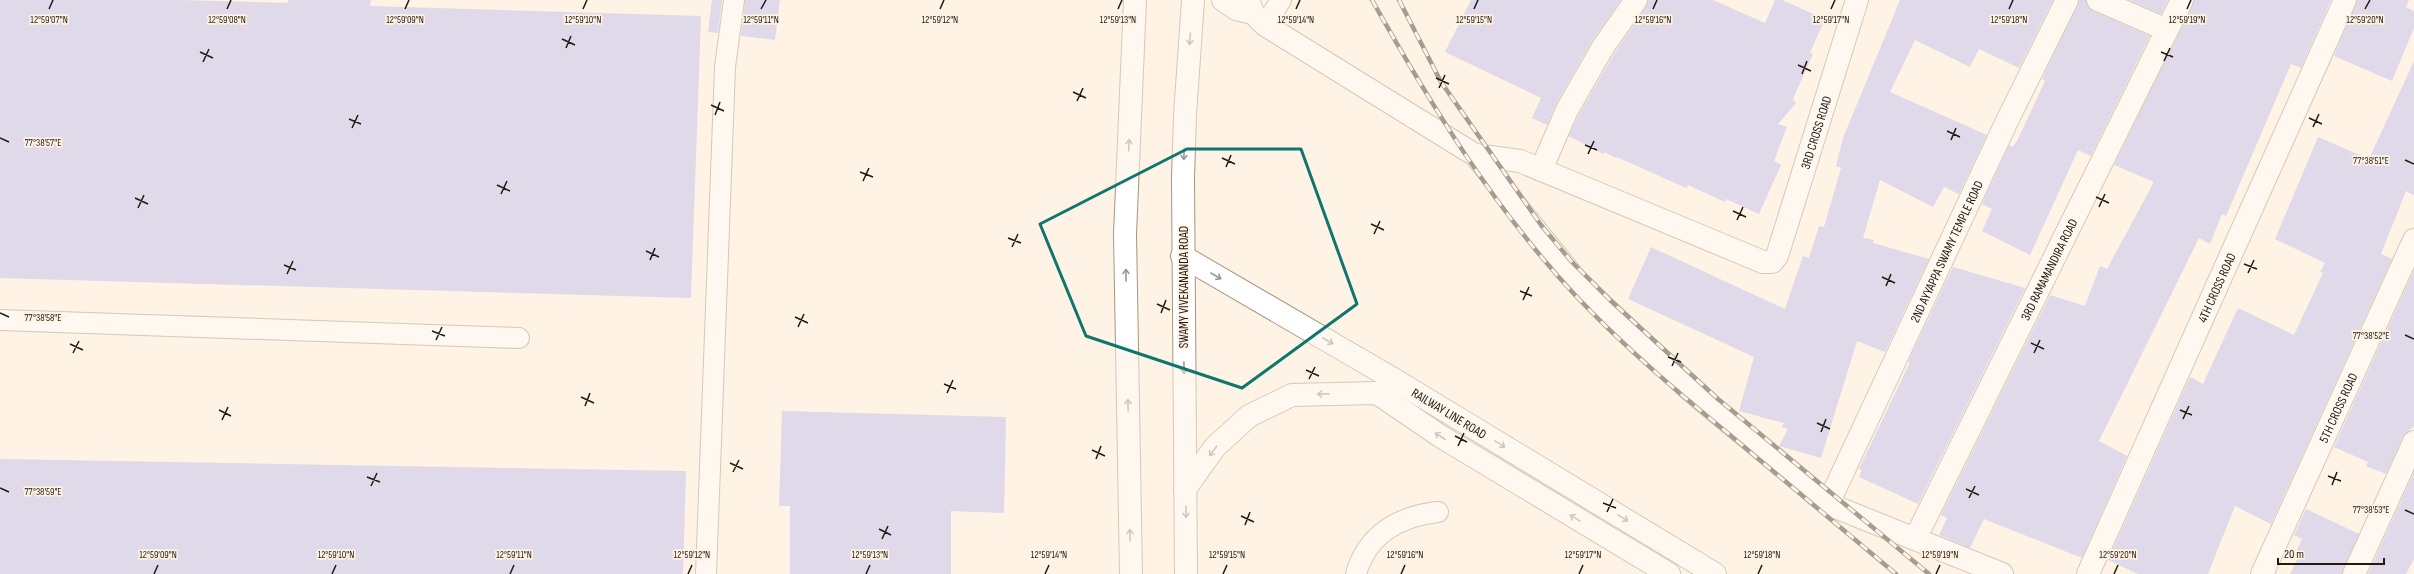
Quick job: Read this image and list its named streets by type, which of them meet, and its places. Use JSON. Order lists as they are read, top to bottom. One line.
{"streets":{"street":["3RD CROSS ROAD","2ND AYYAPPA SWAMY TEMPLE ROAD","3RD RAMAMANDIRA ROAD","SWAMY VIVEKANANDA ROAD","4TH CROSS ROAD","5TH CROSS ROAD","RAILWAY LINE ROAD"]},"crossings":[["SWAMY VIVEKANANDA ROAD","RAILWAY LINE ROAD"]],"scale_bar":"20 m","coordinates":["12°59'07\"N","12°59'08\"N","12°59'09\"N","12°59'10\"N","12°59'13\"N","12°59'14\"N","12°59'15\"N","12°59'16\"N","12°59'17\"N","12°59'18\"N","12°59'19\"N","12°59'11\"N","12°59'12\"N","12°59'20\"N","77°38'57\"E","77°38'51\"E","77°38'58\"E","77°38'52\"E","77°38'59\"E","77°38'53\"E"]}
